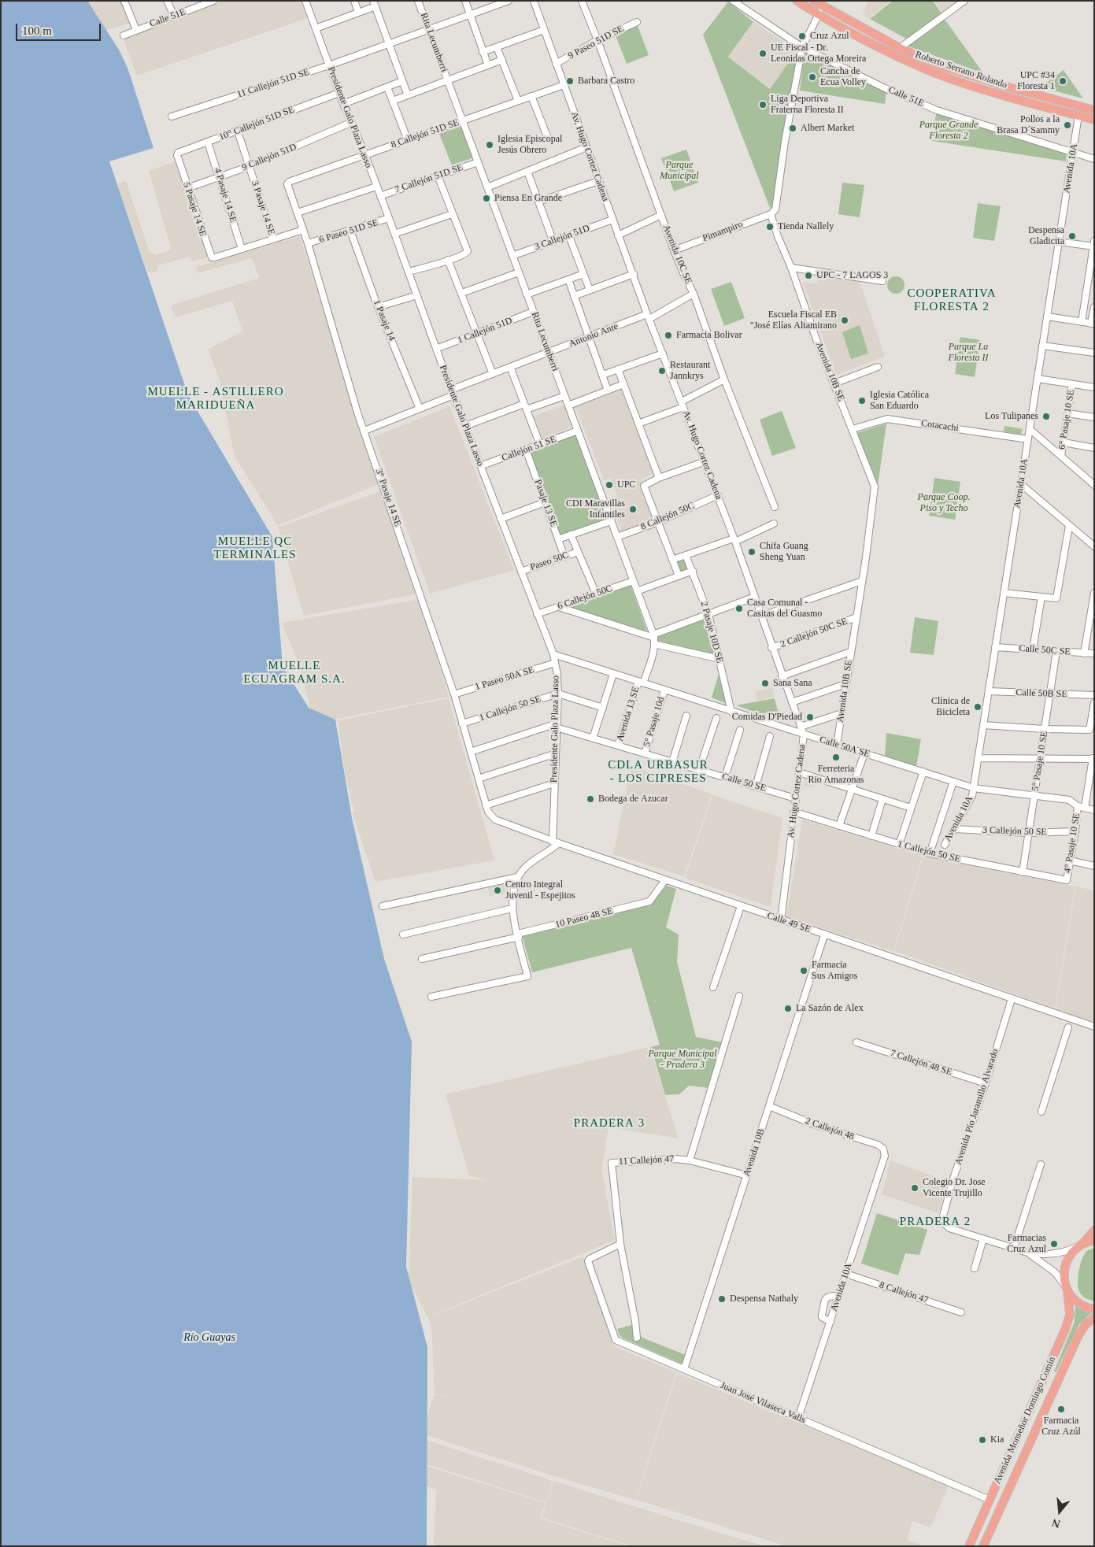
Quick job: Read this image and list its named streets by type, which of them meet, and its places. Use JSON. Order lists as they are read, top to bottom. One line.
{"streets":{"main road":["Roberto Serrano Rolando","Avenida Monseñor Domingo Comin"],"street":["Calle 51E","Rita Lecumberri","9 Paseo 51D SE","11 Callejón 51D SE","Presidente Galo Plaza Lasso","10° Callejón 51D SE","8 Callejón 51D SE","Av. Hugo Cortez Cadena","9 Callejón 51D","Avenida 10A","7 Callejón 51D SE","4 Pasaje 14 SE","3 Pasaje 14 SE","5 Pasaje 14 SE","6 Paseo 51D SE","Pimampiro","3 Callejón 51D","Avenida 10C SE","1 Pasaje 14","1 Callejón 51D","Antonio Ante","Avenida 10B SE","6° Pasaje 10 SE","Cotacachi","Callejón 51 SE","3° Pasaje 14 SE","Pasaje 13 SE","8 Callejón 50C","Paseo 50C","6 Callejón 50C","2 Pasaje 10D SE","2 Callejón 50C SE","Calle 50C SE","1 Paseo 50A SE","Calle 50B SE","1 Callejón 50 SE","Avenida 13 SE","5° Pasaje 10d","Calle 50A SE","5° Pasaje 10 SE","Calle 50 SE","3 Callejón 50 SE","4° Pasaje 10 SE","10 Paseo 48 SE","Calle 49 SE","7 Callejón 48 SE","Avenida Pío Jaramillo Alvarado","2 Callejón 48","Avenida 10B","11 Callejón 47","8 Callejón 47","Juan José Vilaseca Valls"]},"crossings":[["Calle 51E","Avenida 10A"],["Rita Lecumberri","11 Callejón 51D SE"],["Rita Lecumberri","8 Callejón 51D SE"],["Rita Lecumberri","7 Callejón 51D SE"],["Rita Lecumberri","3 Callejón 51D"],["Rita Lecumberri","1 Callejón 51D"],["Rita Lecumberri","Antonio Ante"],["Rita Lecumberri","Callejón 51 SE"],["Rita Lecumberri","8 Callejón 50C"],["Rita Lecumberri","6 Callejón 50C"],["9 Paseo 51D SE","Av. Hugo Cortez Cadena"],["9 Paseo 51D SE","Avenida 10C SE"],["Roberto Serrano Rolando","Avenida 10A"],["11 Callejón 51D SE","Presidente Galo Plaza Lasso"],["Presidente Galo Plaza Lasso","10° Callejón 51D SE"],["Presidente Galo Plaza Lasso","8 Callejón 51D SE"],["Presidente Galo Plaza Lasso","9 Callejón 51D"],["Presidente Galo Plaza Lasso","7 Callejón 51D SE"],["Presidente Galo Plaza Lasso","6 Paseo 51D SE"],["Presidente Galo Plaza Lasso","1 Callejón 51D"],["Presidente Galo Plaza Lasso","Antonio Ante"],["Presidente Galo Plaza Lasso","Callejón 51 SE"],["Presidente Galo Plaza Lasso","Paseo 50C"],["Presidente Galo Plaza Lasso","6 Callejón 50C"],["Presidente Galo Plaza Lasso","1 Paseo 50A SE"],["Presidente Galo Plaza Lasso","1 Callejón 50 SE"],["Presidente Galo Plaza Lasso","Calle 50A SE"],["Presidente Galo Plaza Lasso","Calle 50 SE"],["Presidente Galo Plaza Lasso","Calle 49 SE"],["10° Callejón 51D SE","4 Pasaje 14 SE"],["10° Callejón 51D SE","3 Pasaje 14 SE"],["10° Callejón 51D SE","5 Pasaje 14 SE"],["8 Callejón 51D SE","Av. Hugo Cortez Cadena"],["8 Callejón 51D SE","3° Pasaje 14 SE"],["Av. Hugo Cortez Cadena","3 Callejón 51D"],["Av. Hugo Cortez Cadena","Antonio Ante"],["Av. Hugo Cortez Cadena","8 Callejón 50C"],["Av. Hugo Cortez Cadena","2 Callejón 50C SE"],["Av. Hugo Cortez Cadena","1 Callejón 50 SE"],["Av. Hugo Cortez Cadena","Calle 50A SE"],["Av. Hugo Cortez Cadena","Calle 50 SE"],["Av. Hugo Cortez Cadena","Calle 49 SE"],["9 Callejón 51D","4 Pasaje 14 SE"],["9 Callejón 51D","3 Pasaje 14 SE"],["9 Callejón 51D","5 Pasaje 14 SE"],["Avenida 10A","Cotacachi"],["Avenida 10A","Calle 50C SE"],["Avenida 10A","Calle 50B SE"],["Avenida 10A","Calle 50A SE"],["Avenida 10A","3 Callejón 50 SE"],["Avenida 10A","2 Callejón 48"],["Avenida 10A","8 Callejón 47"],["Avenida 10A","Juan José Vilaseca Valls"],["4 Pasaje 14 SE","5 Pasaje 14 SE"],["6 Paseo 51D SE","1 Pasaje 14"],["6 Paseo 51D SE","3° Pasaje 14 SE"],["Pimampiro","Avenida 10C SE"],["Pimampiro","Avenida 10B SE"],["Avenida 10C SE","Antonio Ante"],["1 Pasaje 14","Antonio Ante"],["Antonio Ante","3° Pasaje 14 SE"],["Avenida 10B SE","Cotacachi"],["Avenida 10B SE","2 Callejón 50C SE"],["Avenida 10B SE","Calle 50A SE"],["Callejón 51 SE","Pasaje 13 SE"],["3° Pasaje 14 SE","1 Paseo 50A SE"],["3° Pasaje 14 SE","1 Callejón 50 SE"],["3° Pasaje 14 SE","Calle 49 SE"],["Pasaje 13 SE","Paseo 50C"],["2 Pasaje 10D SE","Calle 50A SE"],["Calle 50C SE","5° Pasaje 10 SE"],["Calle 50B SE","5° Pasaje 10 SE"],["1 Callejón 50 SE","5° Pasaje 10 SE"],["1 Callejón 50 SE","4° Pasaje 10 SE"],["Avenida 13 SE","Calle 50A SE"],["Avenida 13 SE","Calle 50 SE"],["5° Pasaje 10d","Calle 50A SE"],["5° Pasaje 10d","Calle 50 SE"],["Calle 50A SE","5° Pasaje 10 SE"],["Calle 50A SE","4° Pasaje 10 SE"],["5° Pasaje 10 SE","3 Callejón 50 SE"],["3 Callejón 50 SE","4° Pasaje 10 SE"],["10 Paseo 48 SE","Calle 49 SE"],["Calle 49 SE","Avenida Pío Jaramillo Alvarado"],["Calle 49 SE","Avenida 10B"],["7 Callejón 48 SE","Avenida Pío Jaramillo Alvarado"],["Avenida Pío Jaramillo Alvarado","Avenida Monseñor Domingo Comin"],["2 Callejón 48","Avenida 10B"],["Avenida 10B","11 Callejón 47"],["Avenida 10B","Juan José Vilaseca Valls"],["11 Callejón 47","Juan José Vilaseca Valls"],["Juan José Vilaseca Valls","Avenida Monseñor Domingo Comin"]],"districts":["COOPERATIVA FLORESTA 2","MUELLE - ASTILLERO MARIDUEÑA","MUELLE QC TERMINALES","MUELLE ECUAGRAM S.A.","CDLA URBASUR - LOS CIPRESES","PRADERA 3","PRADERA 2"],"water":["Río Guayas"],"parks":["Parque Grande Floresta 2","Parque Municipal","Parque La Floresta II","Parque Coop. Piso y Techo","Parque Municipal - Pradera 3"],"places":["Cruz Azul","UE Fiscal - Dr. Leonidas Ortega Moreira","Cancha de Ecua Volley","Barbara Castro","UPC #34 Floresta 1","Liga Deportiva Fraterna Floresta II","Pollos a la Brasa D´Sammy","Albert Market","Iglesia Episcopal Jesús Obrero","Piensa En Grande","Tienda Nallely","Despensa Gladicita","UPC - 7 LAGOS 3","Escuela Fiscal EB \"José Elías Altamirano","Farmacia Bolivar","Restaurant Jannkrys","Iglesia Católica San Eduardo","Los Tulipanes","UPC","CDI Maravillas Infantiles","Chifa Guang Sheng Yuan","Casa Comunal - Casitas del Guasmo","Sana Sana","Clínica de Bicicleta","Comidas D'Piedad","Ferreteria Rio Amazonas","Bodega de Azucar","Centro Integral Juvenil - Espejitos","Farmacia Sus Amigos","La Sazón de Alex","Colegio Dr. Jose Vicente Trujillo","Farmacias Cruz Azul","Despensa Nathaly","Farmacia Cruz Azúl","Kia"],"scale_bar":"100 m","north":"bottom"}
